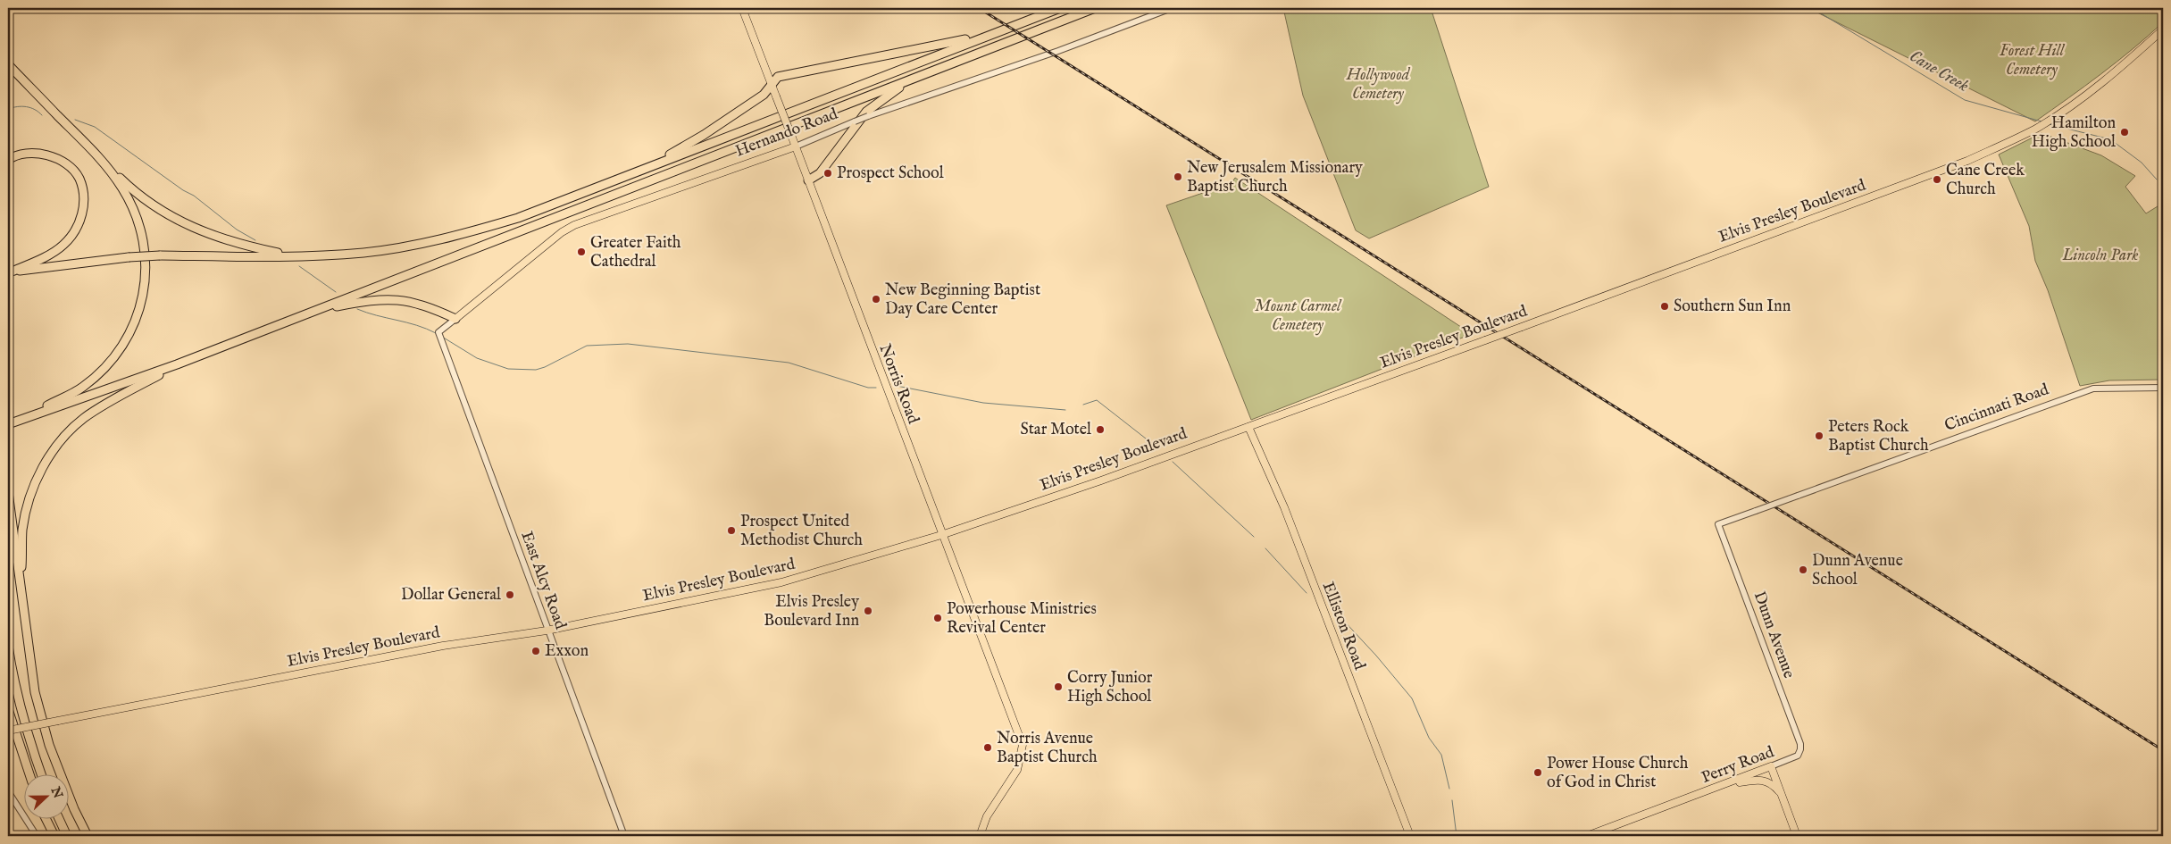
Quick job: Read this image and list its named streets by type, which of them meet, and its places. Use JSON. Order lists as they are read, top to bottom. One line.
{"streets":{"main road":["Hernando Road","Elvis Presley Boulevard","Norris Road","Elliston Road","Perry Road"],"street":["Cincinnati Road","East Alcy Road","Dunn Avenue"]},"crossings":[["Hernando Road","Norris Road"],["Hernando Road","East Alcy Road"],["Elvis Presley Boulevard","Norris Road"],["Elvis Presley Boulevard","East Alcy Road"],["Elvis Presley Boulevard","Elliston Road"],["Cincinnati Road","Dunn Avenue"],["Dunn Avenue","Perry Road"]],"water":["Cane Creek"],"parks":["Forest Hill Cemetery","Hollywood Cemetery","Lincoln Park","Mount Carmel Cemetery"],"places":["Hamilton High School","Prospect School","New Jerusalem Missionary Baptist Church","Cane Creek Church","Greater Faith Cathedral","New Beginning Baptist Day Care Center","Southern Sun Inn","Star Motel","Peters Rock Baptist Church","Prospect United Methodist Church","Dunn Avenue School","Dollar General","Elvis Presley Boulevard Inn","Powerhouse Ministries Revival Center","Exxon","Corry Junior High School","Norris Avenue Baptist Church","Power House Church of God in Christ"],"north":"right"}
